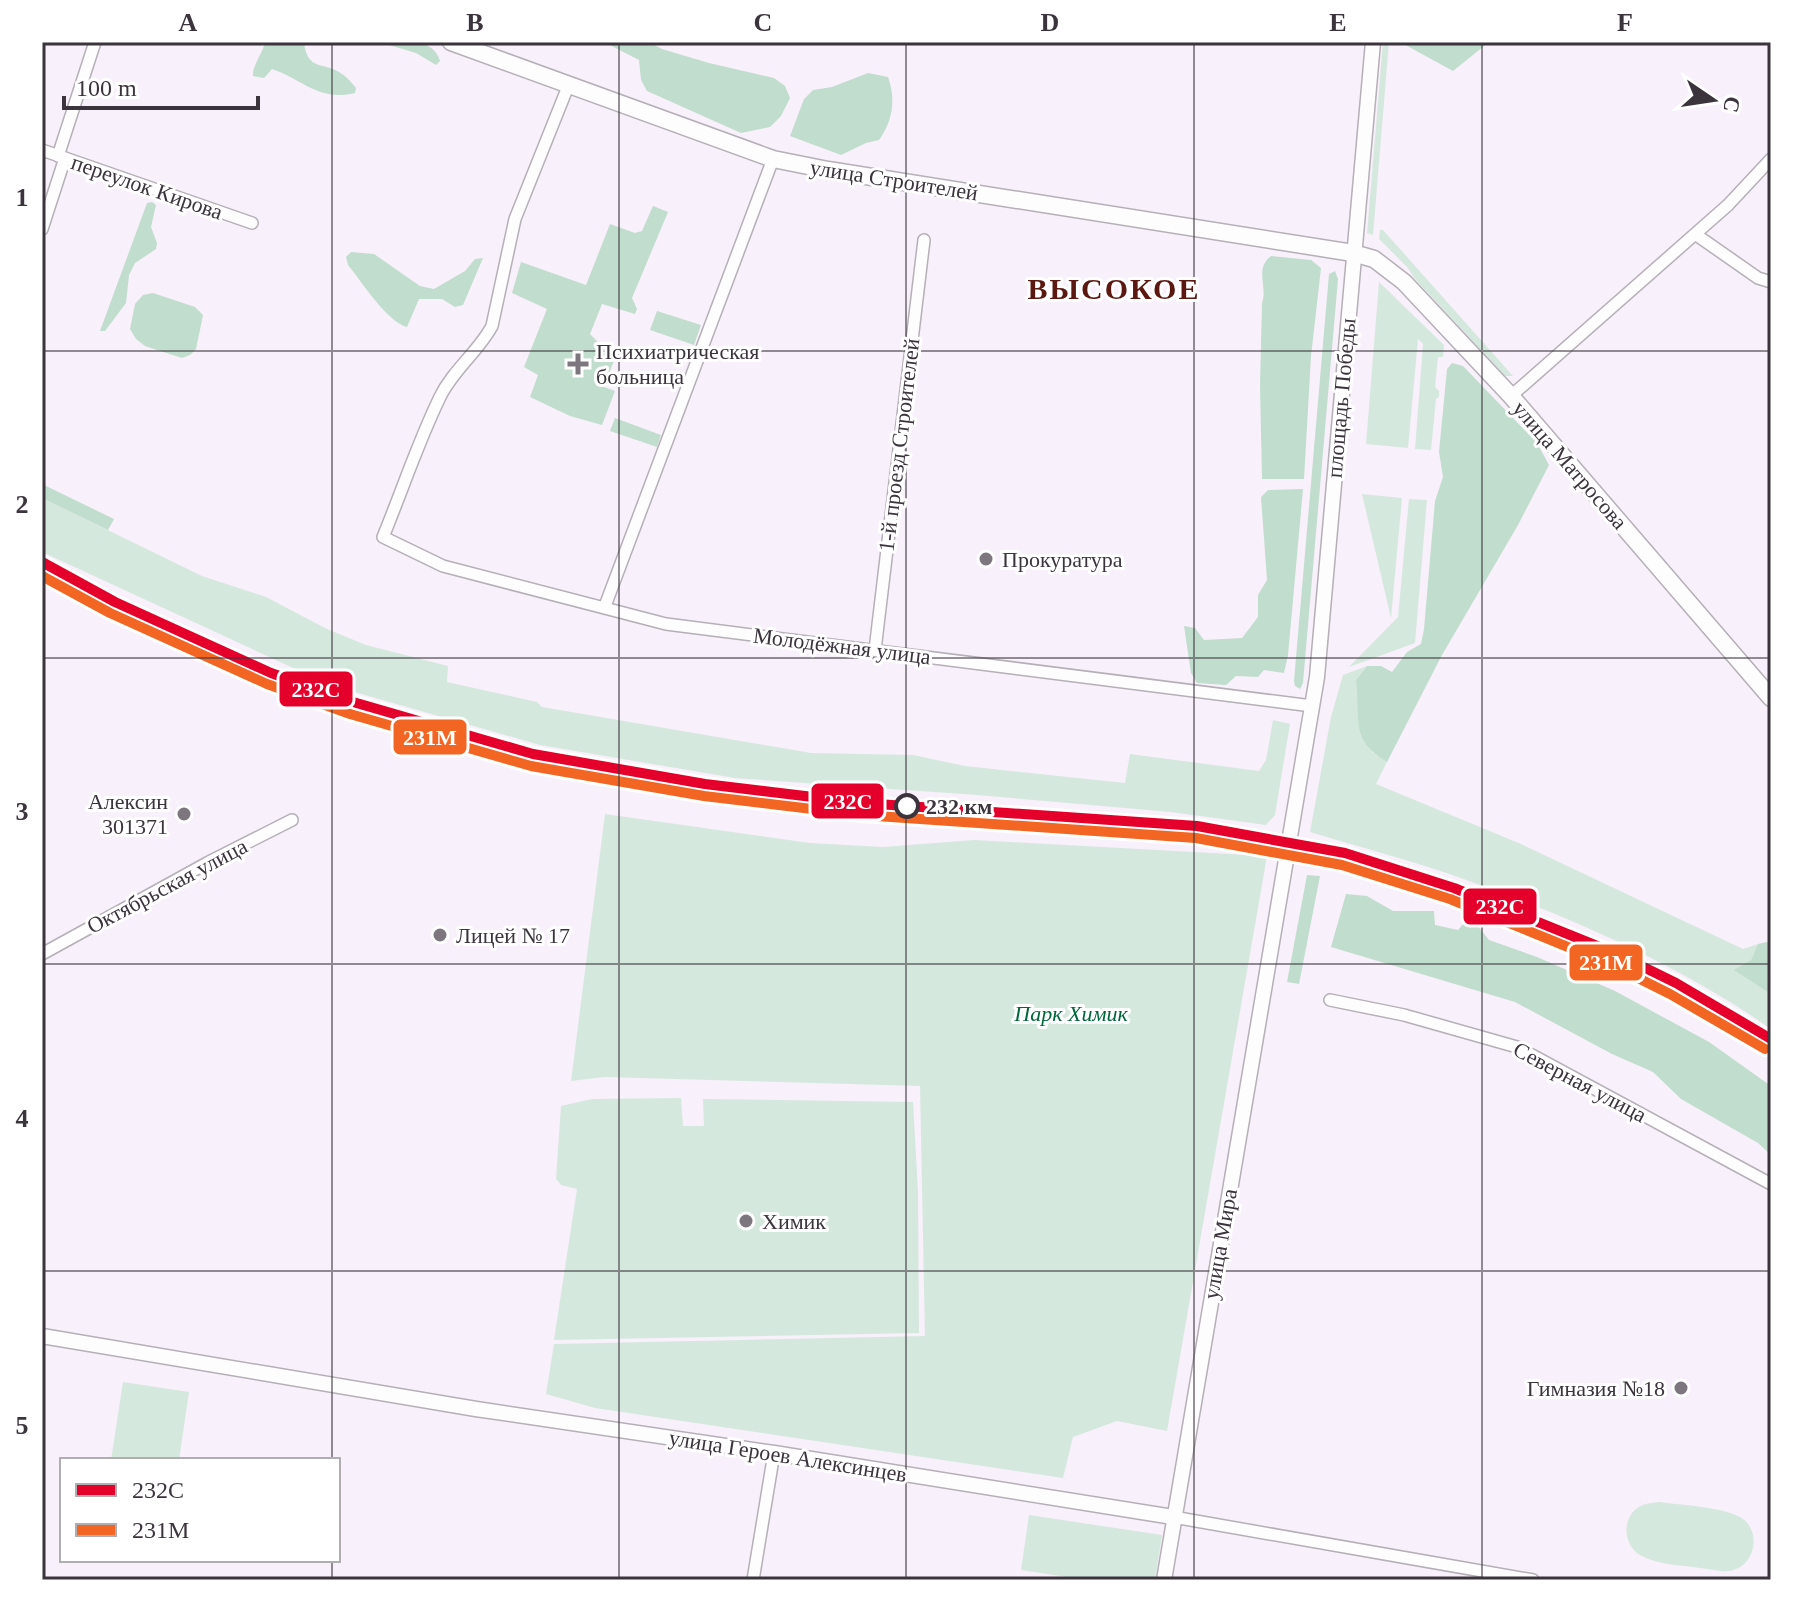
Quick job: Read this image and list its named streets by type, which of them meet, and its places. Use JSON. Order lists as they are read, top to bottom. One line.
{"streets":{"main road":["улица Строителей","улица Матросова"],"street":["переулок Кирова","площадь Победы","1-й проезд Строителей","Молодёжная улица","Октябрьская улица","Северная улица","улица Мира","улица Героев Алексинцев"]},"crossings":[["улица Строителей","площадь Победы"],["улица Строителей","улица Матросова"],["улица Строителей","Молодёжная улица"],["площадь Победы","улица Матросова"],["площадь Победы","Молодёжная улица"],["площадь Победы","улица Мира"],["1-й проезд Строителей","Молодёжная улица"],["улица Мира","улица Героев Алексинцев"]],"districts":["ВЫСОКОЕ"],"parks":["Парк Химик"],"places":{"health":["Психиатрическая больница"],"other":["Прокуратура","232 км","Алексин 301371","Лицей № 17","Химик","Гимназия №18"]},"lines":["transit line 232C","transit line 231М"],"legend":["232C","231М"],"scale_bar":"100 m","north":"right","grid":{"columns":["A","B","C","D","E","F"],"rows":["1","2","3","4","5"]}}
